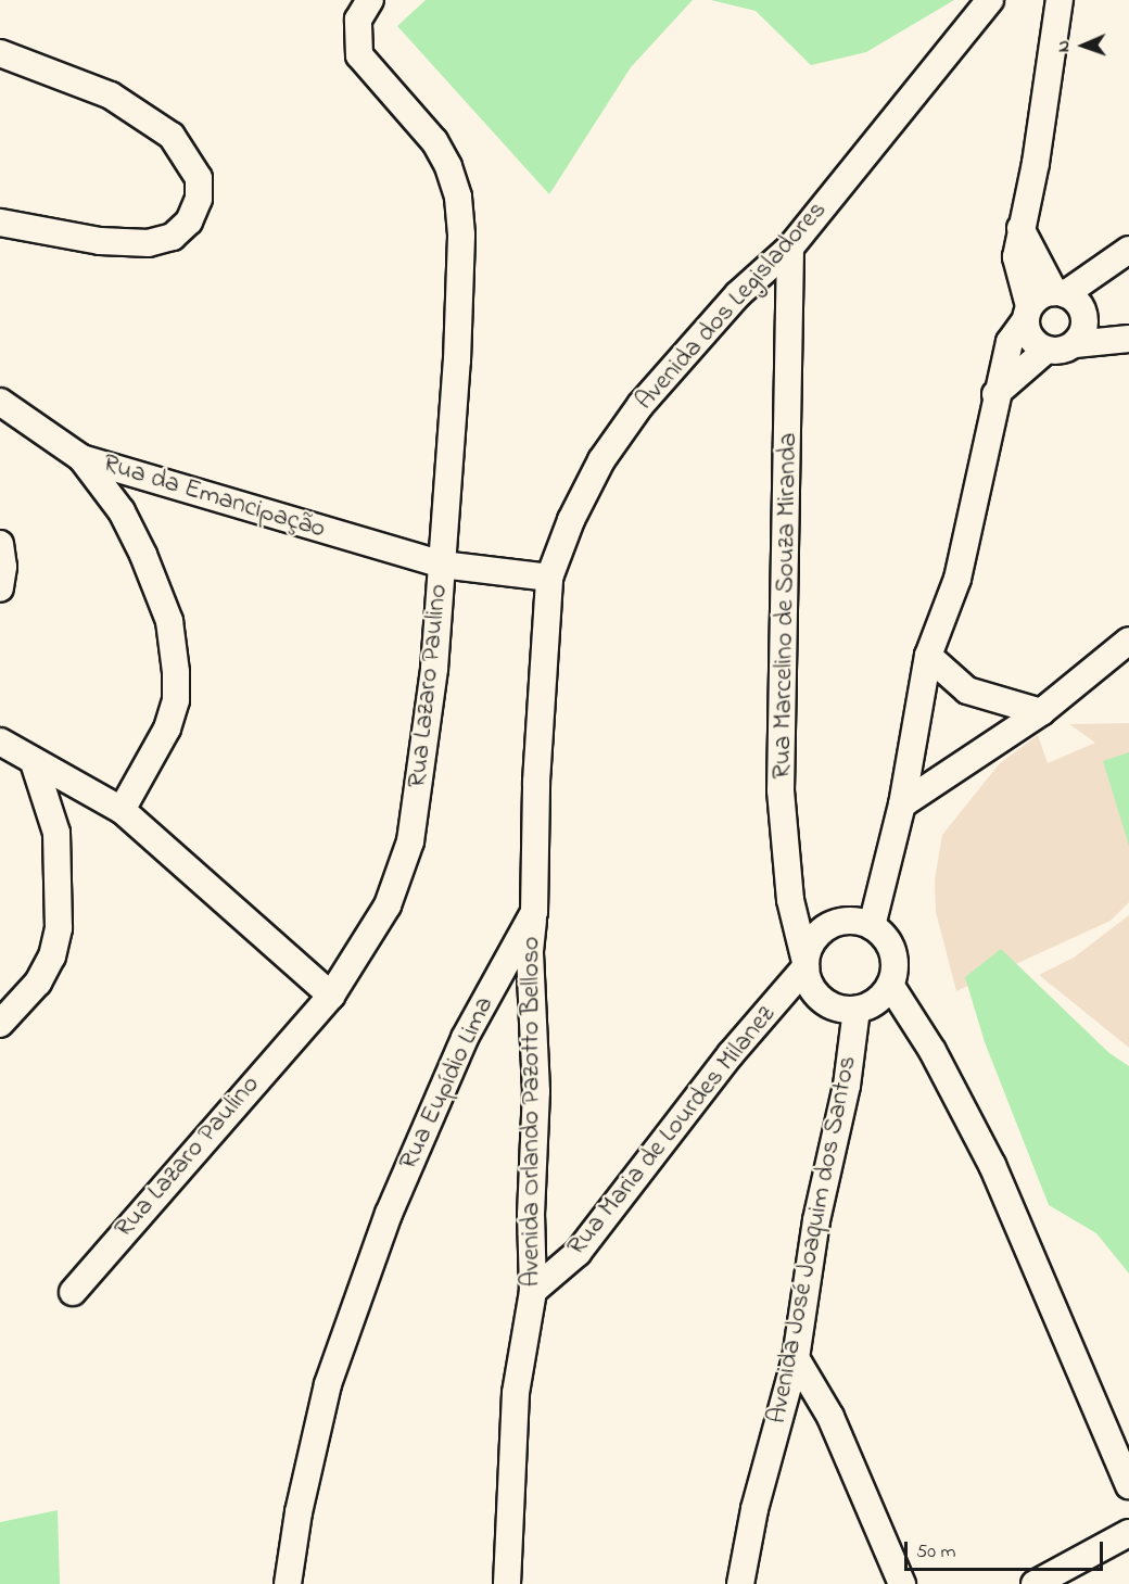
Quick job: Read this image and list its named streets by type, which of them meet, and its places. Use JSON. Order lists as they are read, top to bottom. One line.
{"streets":{"street":["Avenida dos Legisladores","Rua da Emancipação","Rua Marcelino de Souza Miranda","Rua Lazaro Paulino","Rua Eupídio Lima","Avenida Orlando Pazotto Belloso","Rua Maria de Lourdes Milanez","Avenida José Joaquim dos Santos"]},"crossings":[["Avenida dos Legisladores","Rua Marcelino de Souza Miranda"],["Avenida dos Legisladores","Rua Eupídio Lima"],["Rua da Emancipação","Rua Lazaro Paulino"],["Rua Marcelino de Souza Miranda","Rua Maria de Lourdes Milanez"],["Rua Marcelino de Souza Miranda","Avenida José Joaquim dos Santos"],["Rua Eupídio Lima","Avenida Orlando Pazotto Belloso"],["Avenida Orlando Pazotto Belloso","Rua Maria de Lourdes Milanez"],["Rua Maria de Lourdes Milanez","Avenida José Joaquim dos Santos"]],"scale_bar":"50 m","north":"left"}
